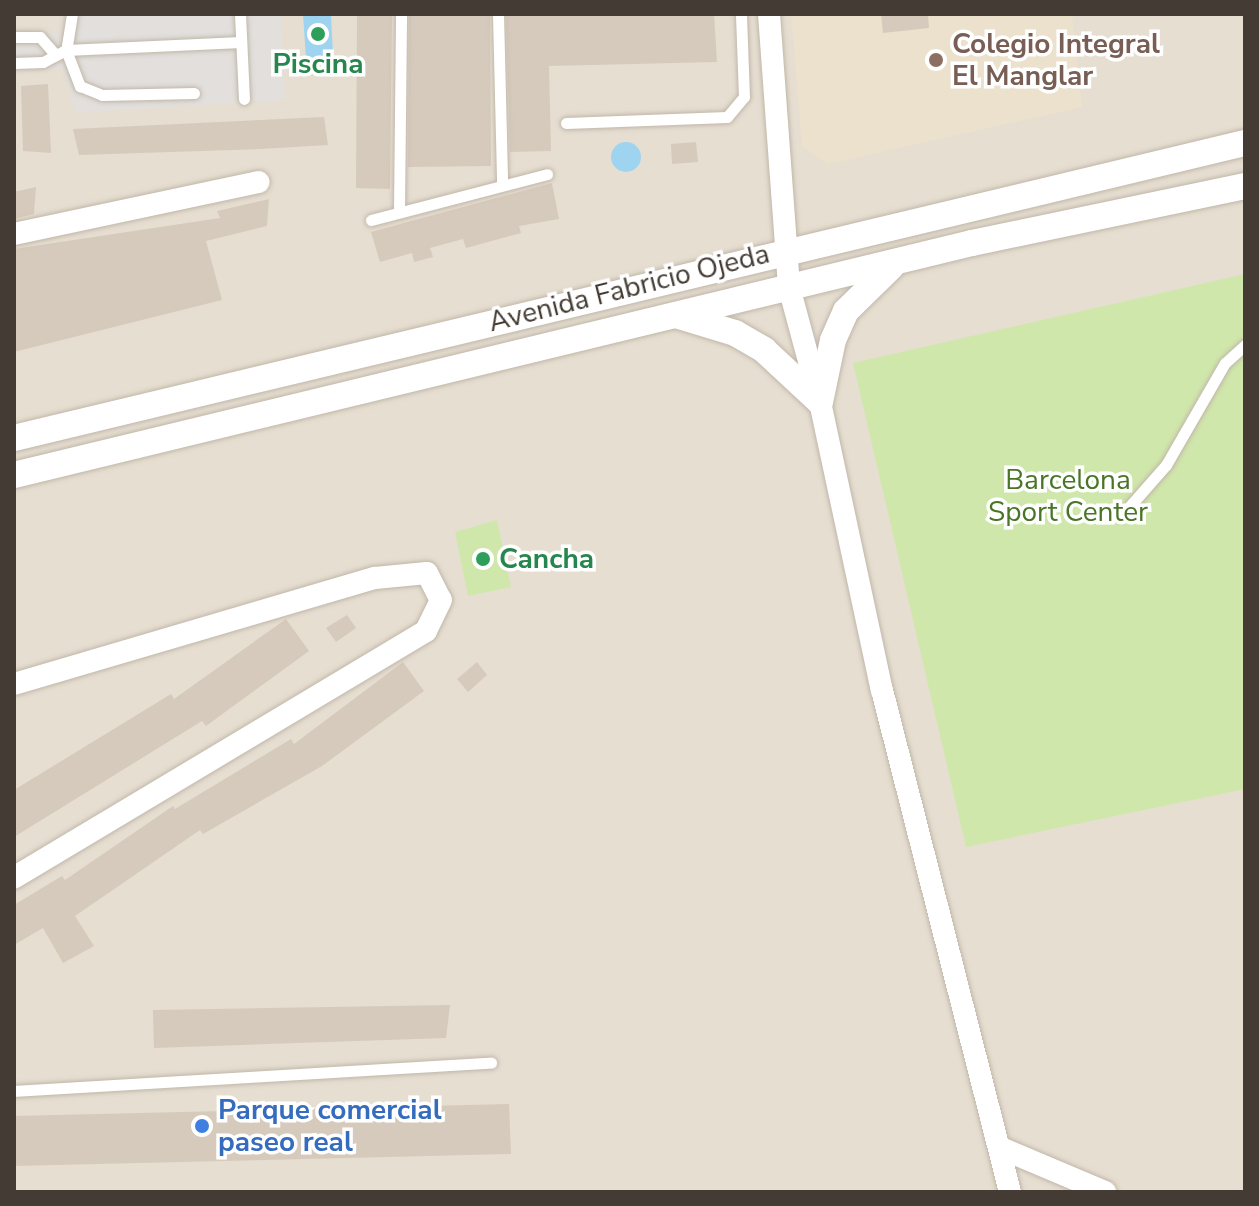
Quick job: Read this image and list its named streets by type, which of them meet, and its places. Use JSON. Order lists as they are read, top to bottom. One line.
{"streets":{"street":["Avenida Fabricio Ojeda"]},"parks":["Barcelona Sport Center"],"places":["Piscina","Colegio Integral El Manglar","Cancha","Parque comercial paseo real"]}
